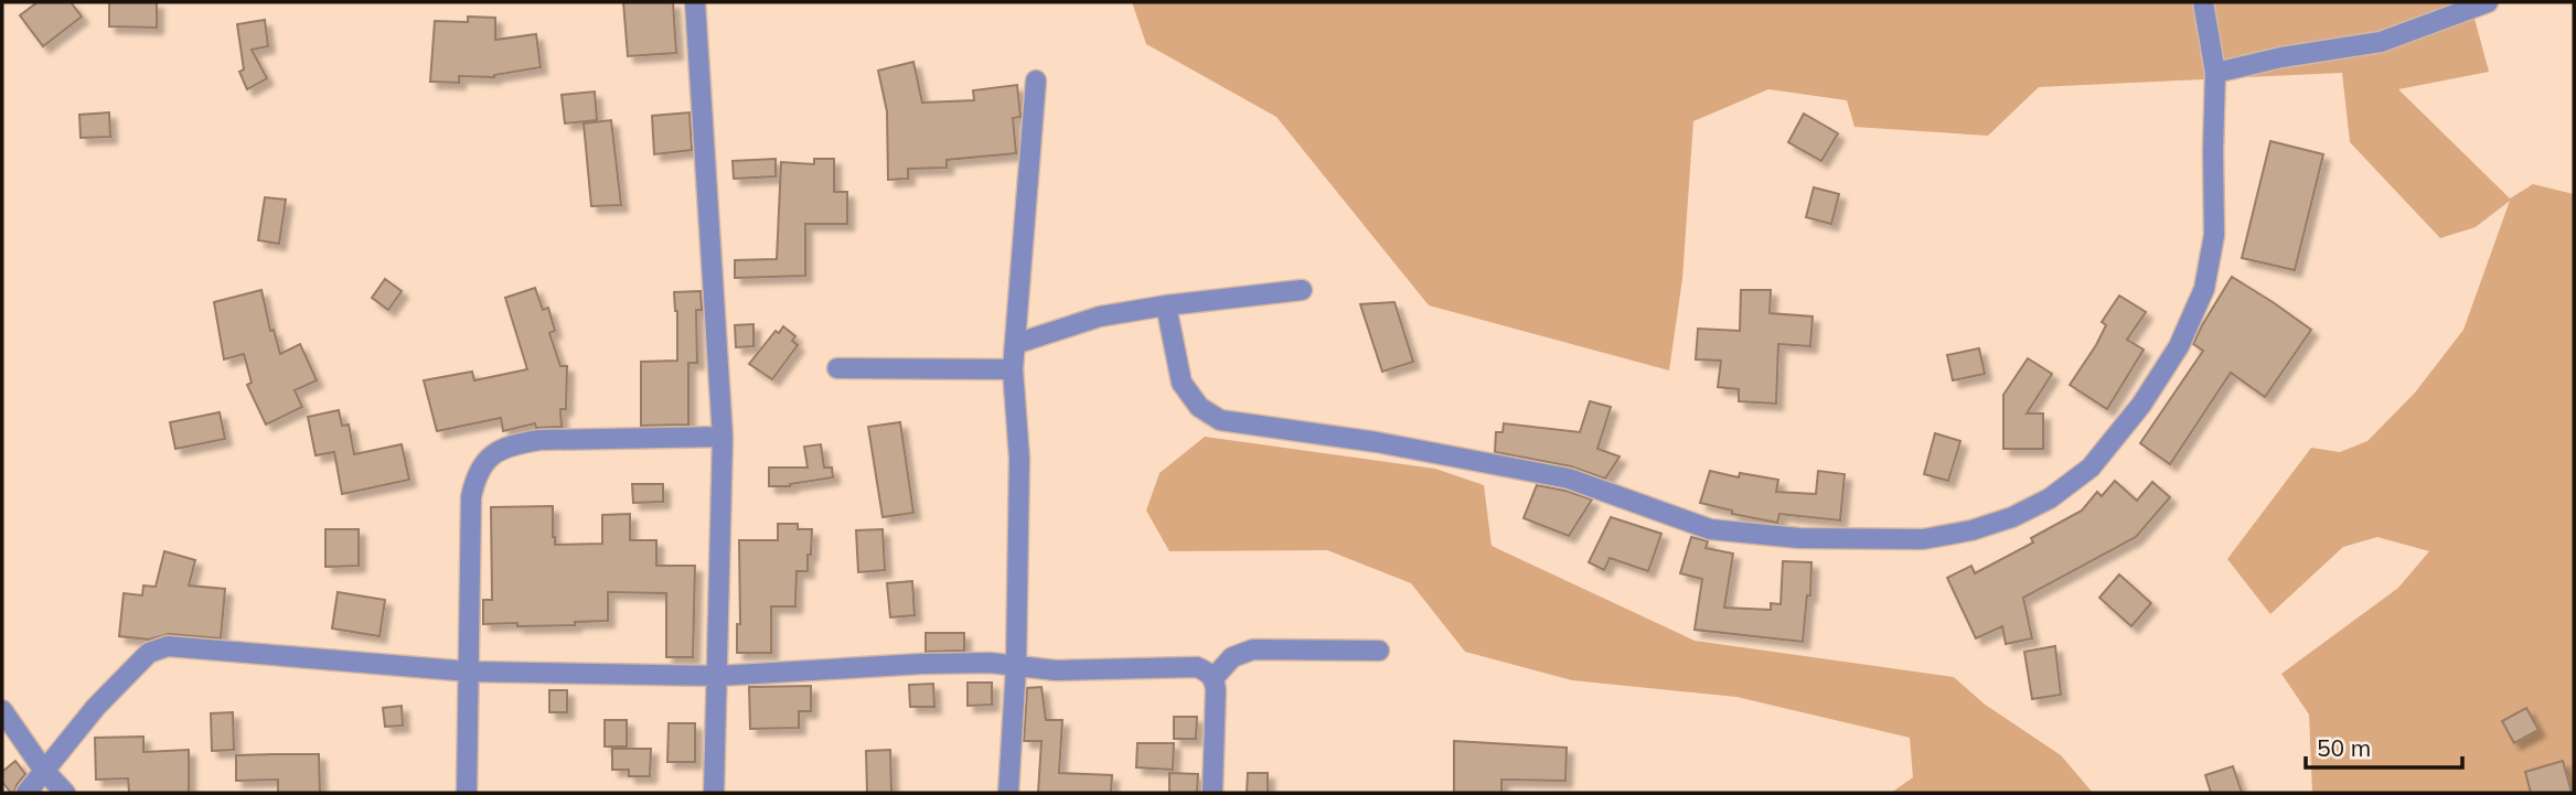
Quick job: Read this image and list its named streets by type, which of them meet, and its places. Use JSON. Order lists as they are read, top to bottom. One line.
{"scale_bar":"50 m"}
